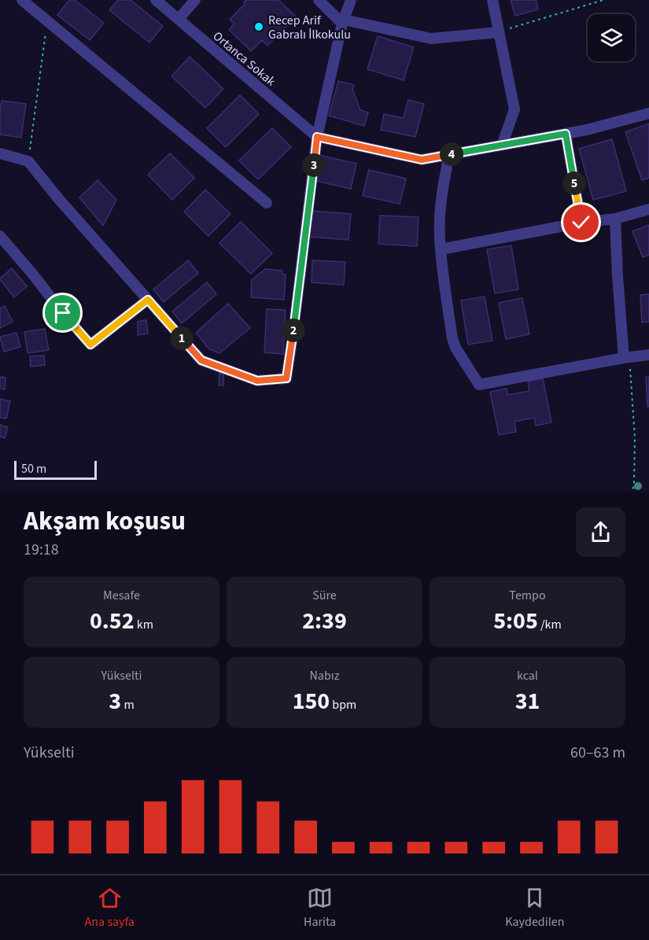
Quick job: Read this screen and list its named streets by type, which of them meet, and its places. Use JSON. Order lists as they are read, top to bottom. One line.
{"streets":{"street":["Ortanca Sokak"]},"places":["Recep Arif Gabralı İlkokulu"],"scale_bar":"50 m","page":{"pins":["4","3","5","2","1"],"scale":"50 m","heading":["Akşam koşusu","19:18"],"stats":[["Mesafe","0.52 km"],["Süre","2:39"],["Tempo","5:05 /km"],["Yükselti","3 m"],["Nabız","150 bpm"],["kcal","31"]],"chart":["Yükselti","60–63 m"],"tabs":["Ana sayfa","Harita","Kaydedilen"]}}
